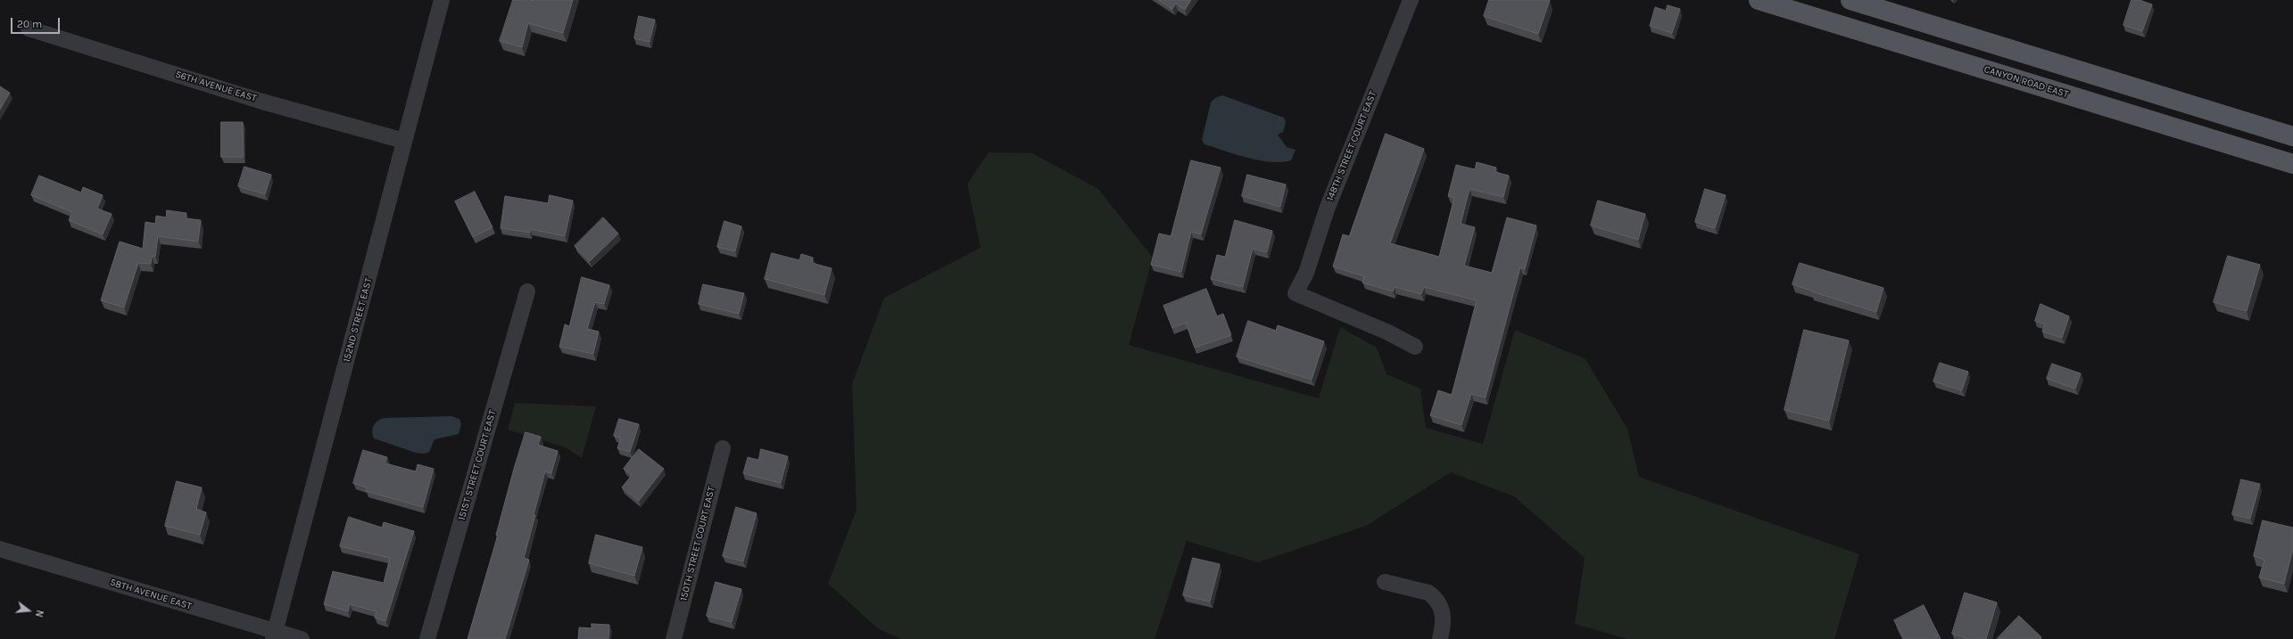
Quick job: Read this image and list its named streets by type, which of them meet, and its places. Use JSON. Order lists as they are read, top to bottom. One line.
{"streets":{"main road":["CANYON ROAD EAST"],"street":["56TH AVENUE EAST","148TH STREET COURT EAST","152ND STREET EAST","151ST STREET COURT EAST","150TH STREET COURT EAST","58TH AVENUE EAST"]},"crossings":[["56TH AVENUE EAST","152ND STREET EAST"],["152ND STREET EAST","58TH AVENUE EAST"]],"scale_bar":"20 m","north":"right"}
